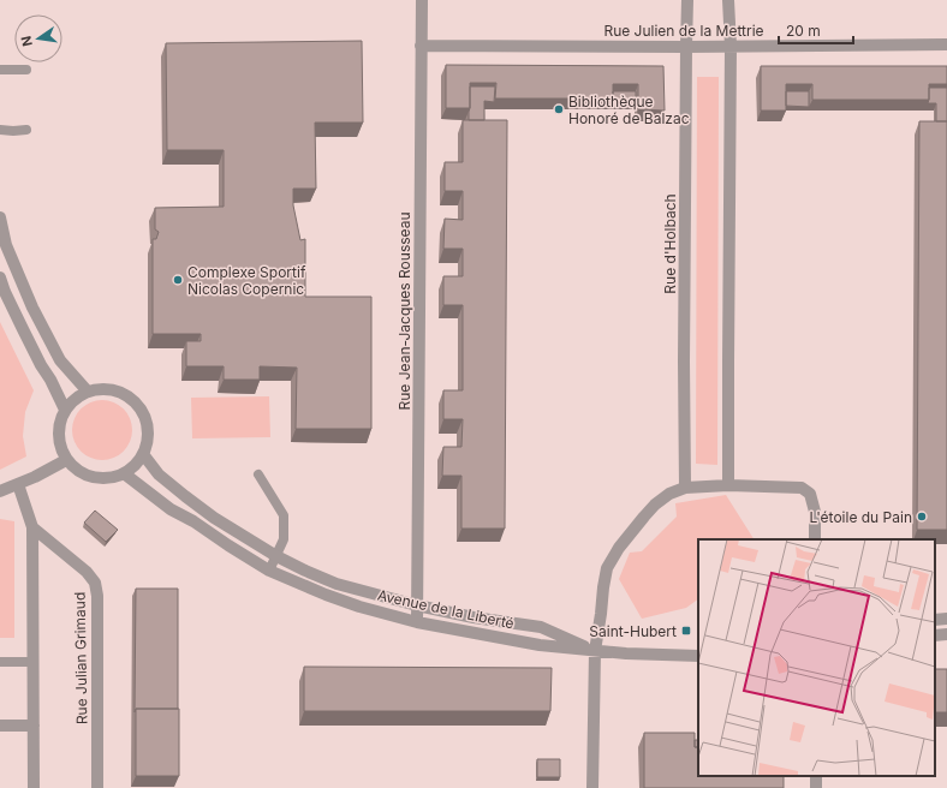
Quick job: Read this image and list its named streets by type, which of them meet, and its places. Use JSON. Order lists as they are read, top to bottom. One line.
{"streets":{"street":["Rue Julien de la Mettrie","Rue d'Holbach","Rue Jean-Jacques Rousseau","Avenue de la Liberté","Rue Julian Grimaud"]},"crossings":[["Rue Julien de la Mettrie","Rue d'Holbach"],["Rue Julien de la Mettrie","Rue Jean-Jacques Rousseau"],["Rue Jean-Jacques Rousseau","Avenue de la Liberté"]],"places":{"other":["Bibliothèque Honoré de Balzac","Complexe Sportif Nicolas Copernic","L'étoile du Pain"],"transit":["Saint-Hubert"]},"scale_bar":"20 m","north":"left"}
